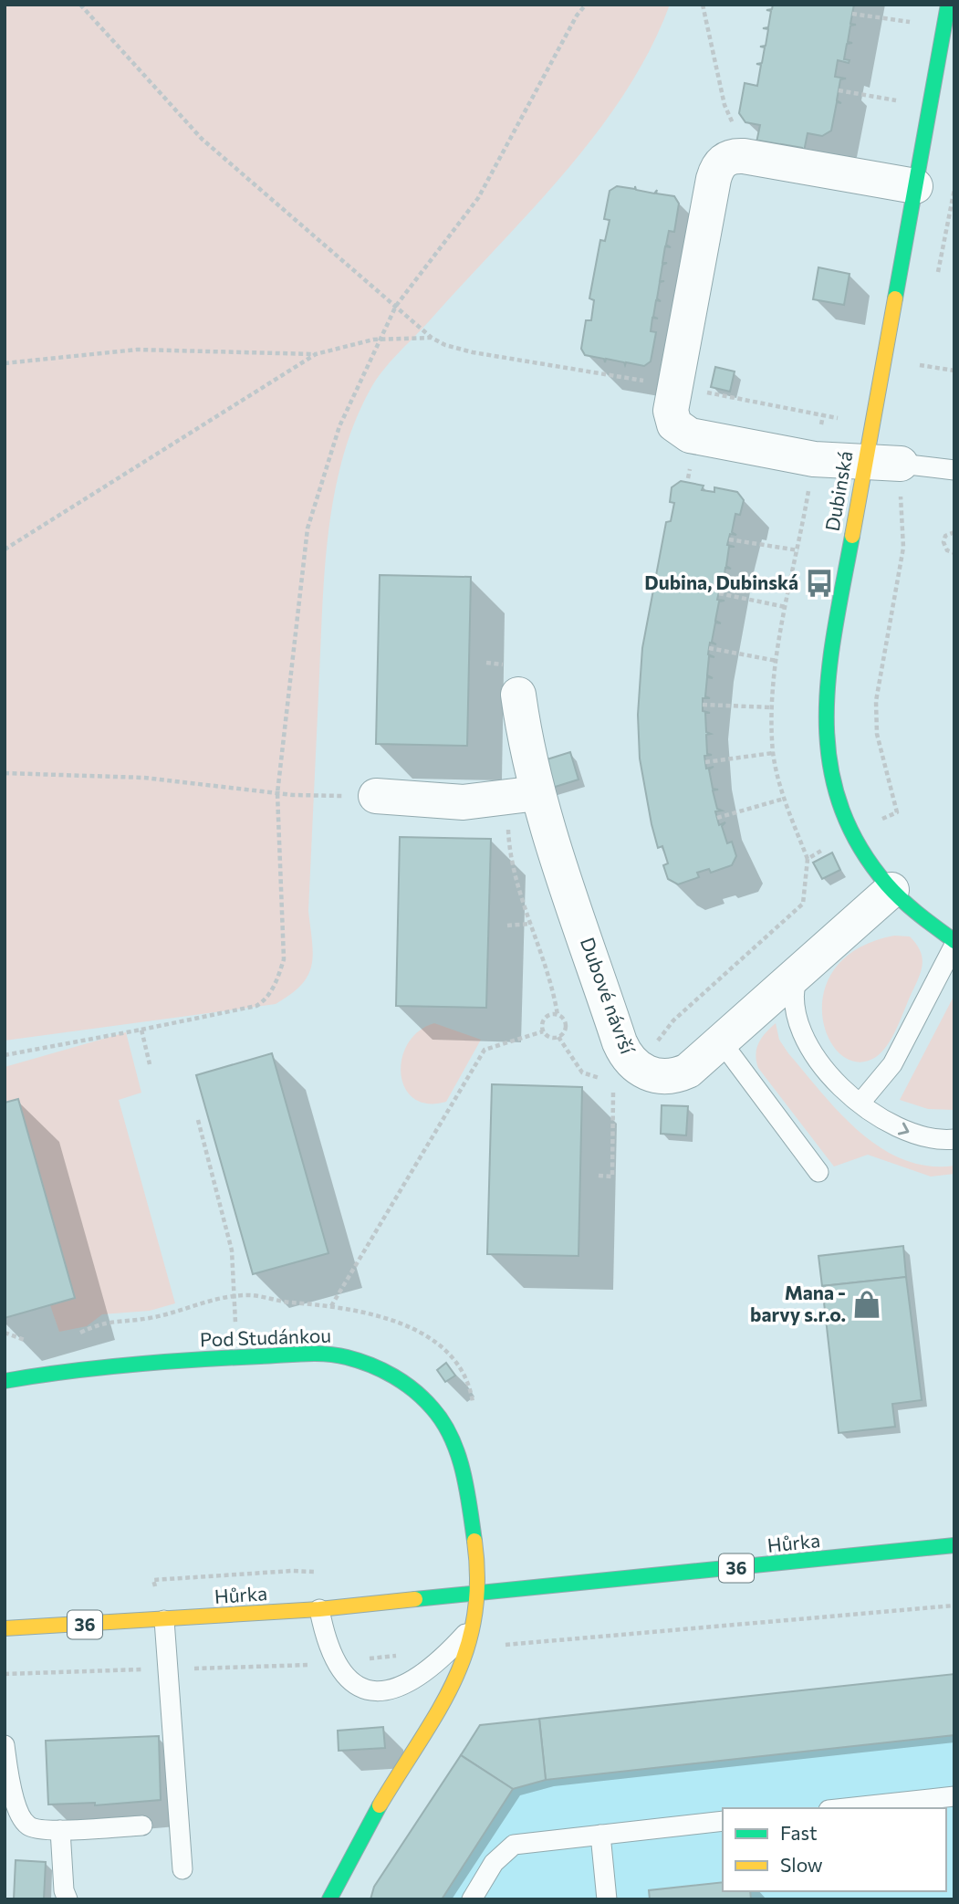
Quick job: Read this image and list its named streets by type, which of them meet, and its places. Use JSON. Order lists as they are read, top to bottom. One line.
{"streets":{"street":["Dubinská","Dubové návrší","Pod Studánkou","Hůrka","36"]},"crossings":[["Dubinská","Dubové návrší"],["Pod Studánkou","Hůrka"]],"places":{"bus stop":["Dubina, Dubinská"],"shop":["Mana - barvy s.r.o."]},"legend":["Fast","Slow"]}
